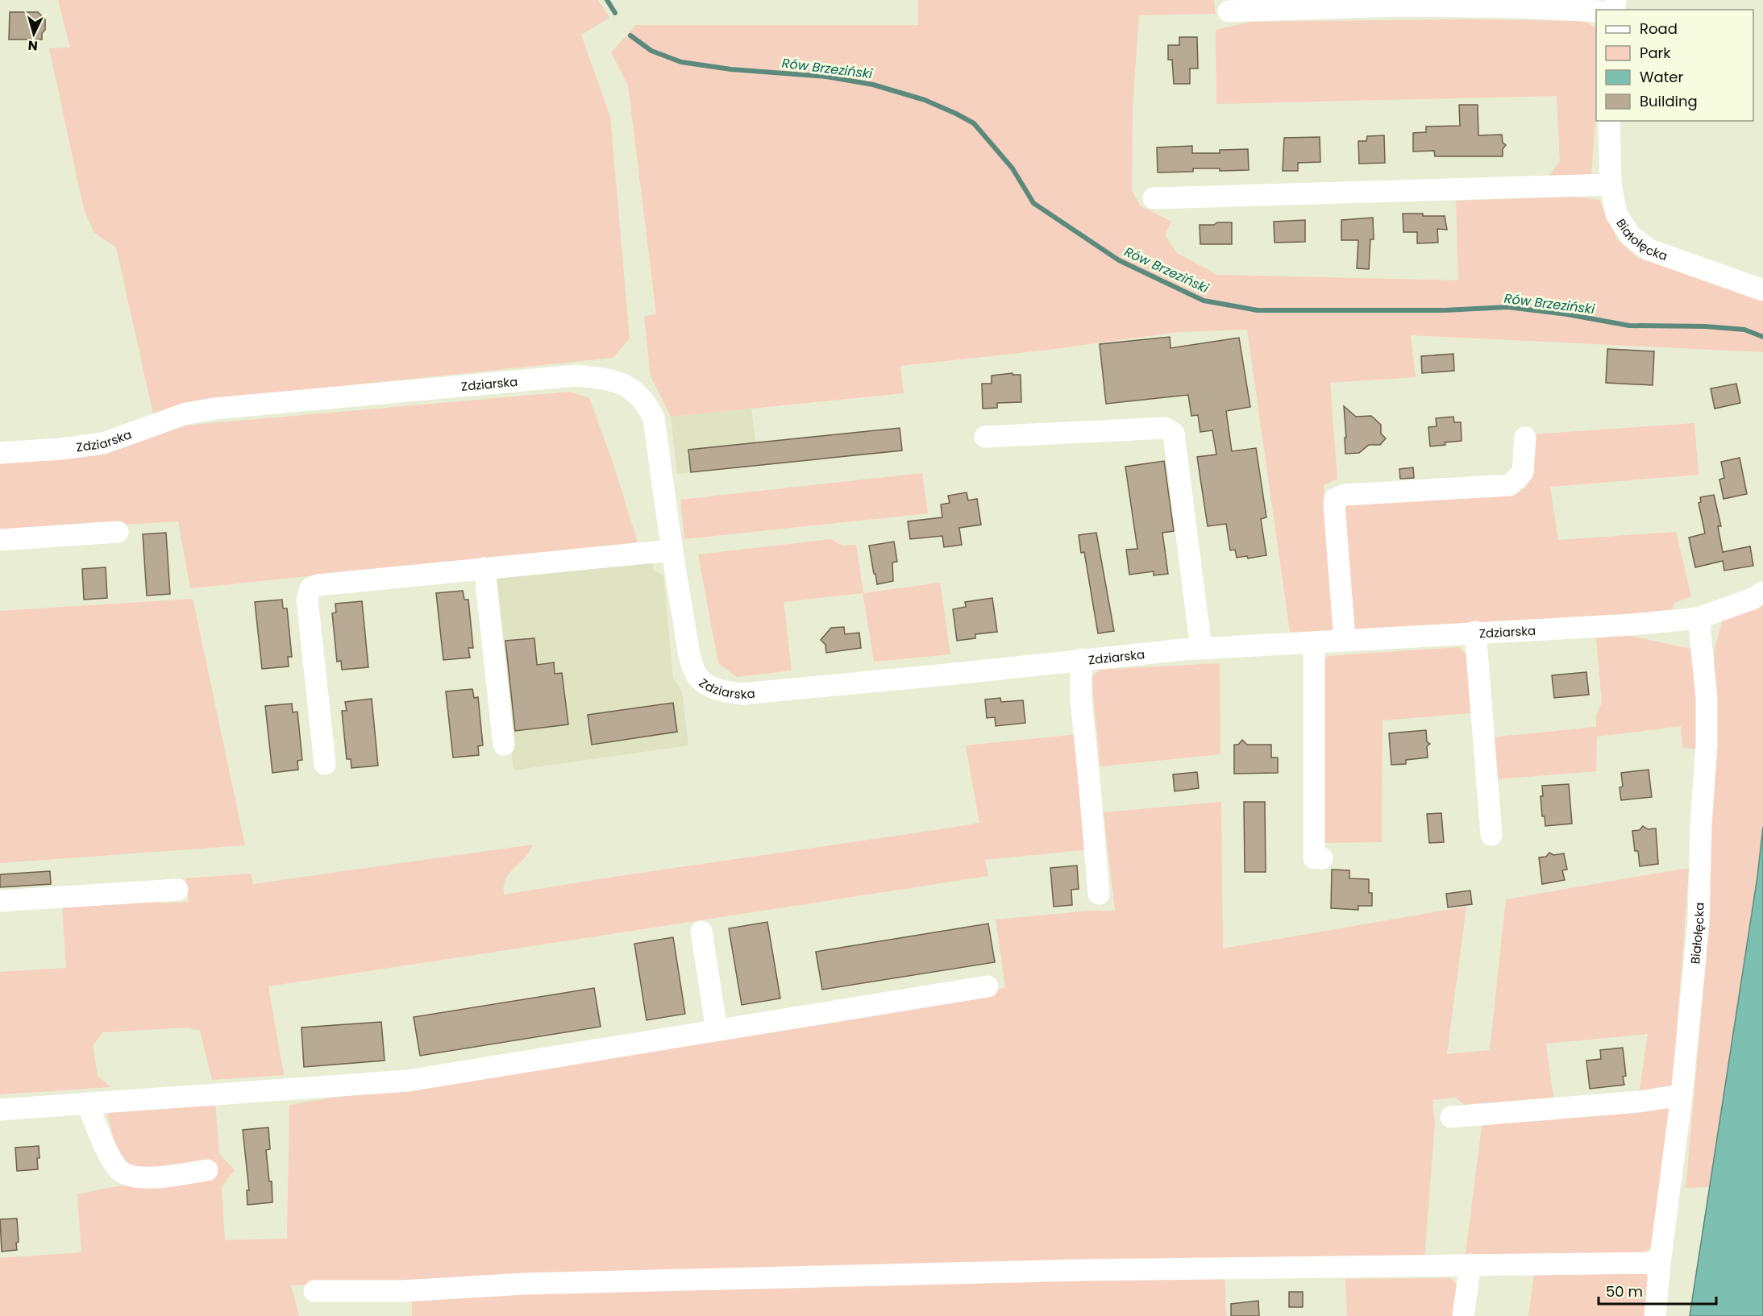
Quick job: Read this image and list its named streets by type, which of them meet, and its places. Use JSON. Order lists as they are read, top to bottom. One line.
{"streets":{"street":["Białołęcka","Zdziarska"]},"crossings":[["Białołęcka","Zdziarska"]],"water":["Rów Brzeziński"],"legend":["Road","Park","Water","Building"],"scale_bar":"50 m","north":"bottom"}
